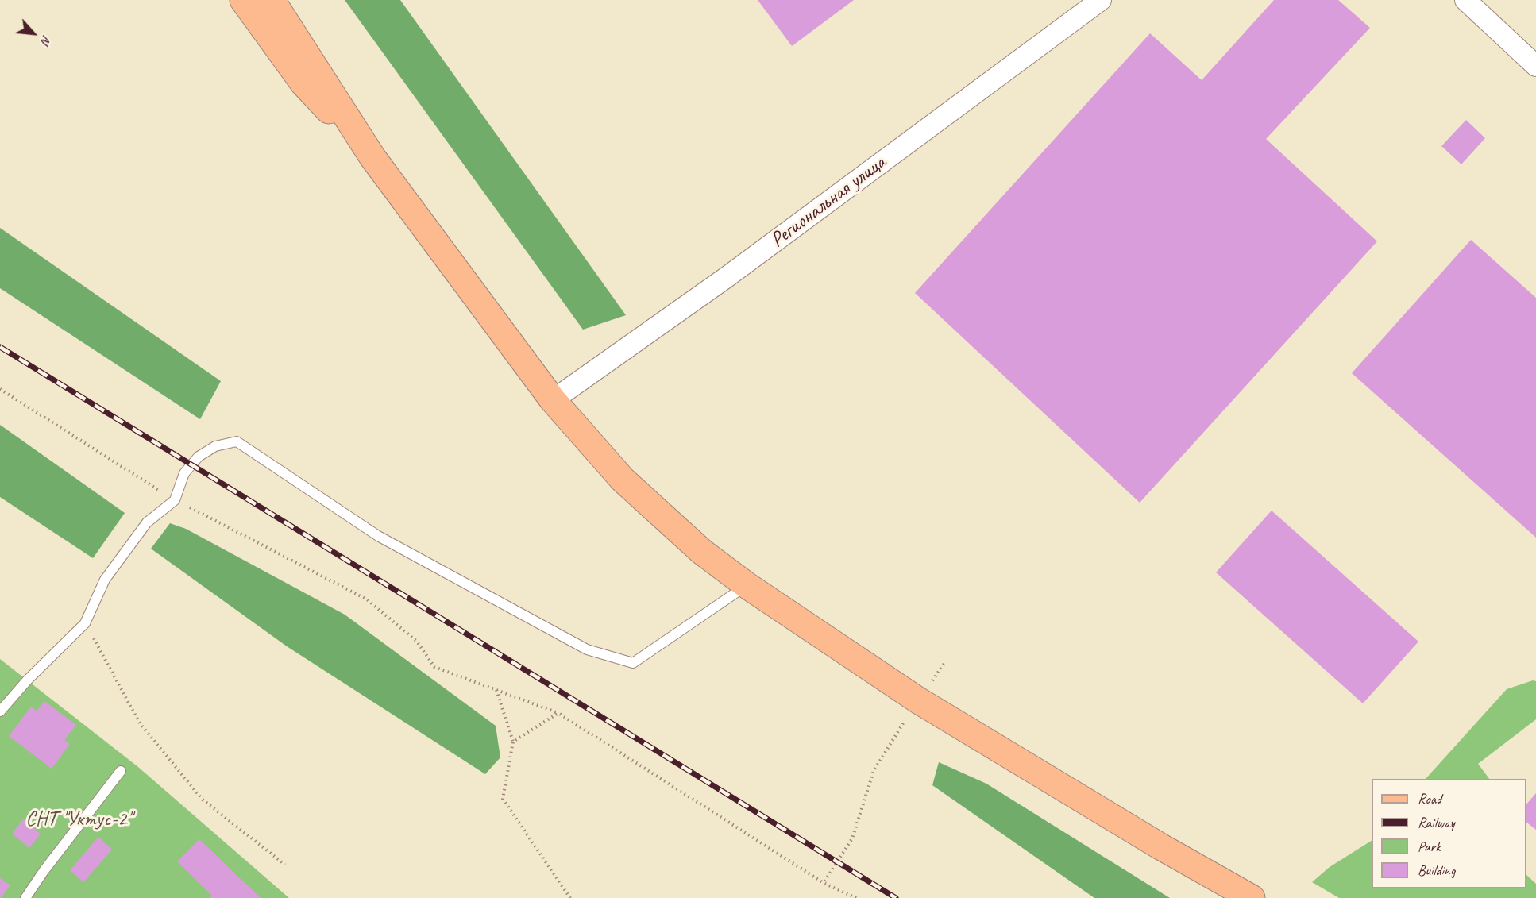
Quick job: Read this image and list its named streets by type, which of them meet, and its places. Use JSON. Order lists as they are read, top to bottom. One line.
{"streets":{"street":["Региональная улица"]},"parks":["СНТ \"Уктус-2\""],"legend":["Road","Railway","Park","Building"],"north":"bottom right"}
